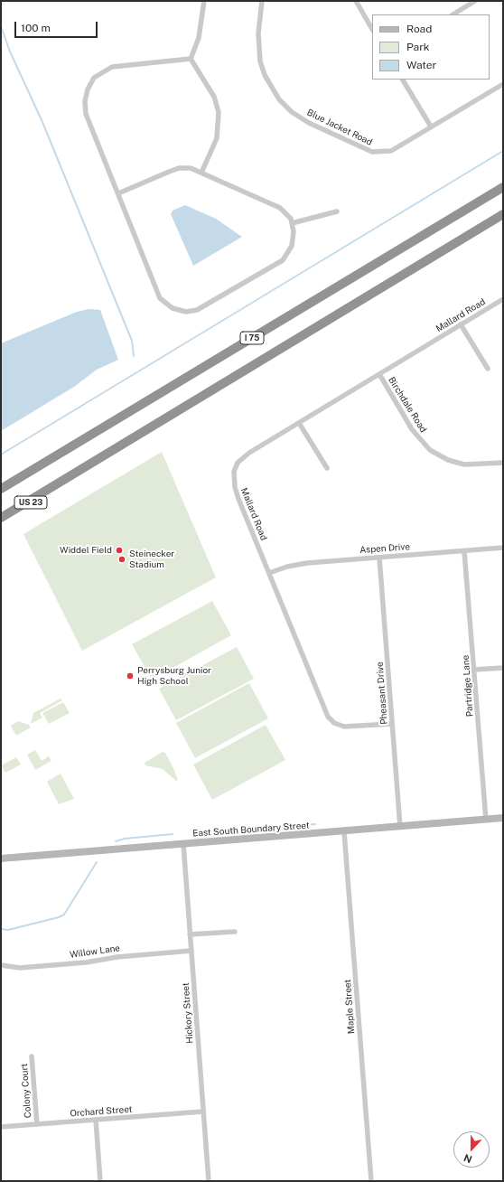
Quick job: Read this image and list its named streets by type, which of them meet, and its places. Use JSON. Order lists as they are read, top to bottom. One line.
{"streets":{"highway":["I 75","US 23"],"street":["Blue Jacket Road","Mallard Road","Birchdale Road","Aspen Drive","Partridge Lane","Pheasant Drive","East South Boundary Street","Willow Lane","Maple Street","Hickory Street","Colony Court","Orchard Street"]},"crossings":[["Mallard Road","Birchdale Road"],["Mallard Road","Aspen Drive"],["Mallard Road","Pheasant Drive"],["I 75","US 23"],["Aspen Drive","Partridge Lane"],["Aspen Drive","Pheasant Drive"],["Partridge Lane","East South Boundary Street"],["Pheasant Drive","East South Boundary Street"],["East South Boundary Street","Maple Street"],["East South Boundary Street","Hickory Street"],["Willow Lane","Hickory Street"],["Hickory Street","Orchard Street"],["Colony Court","Orchard Street"]],"places":["Widdel Field","Steinecker Stadium","Perrysburg Junior High School"],"legend":["Road","Park","Water"],"scale_bar":"100 m","north":"bottom"}
